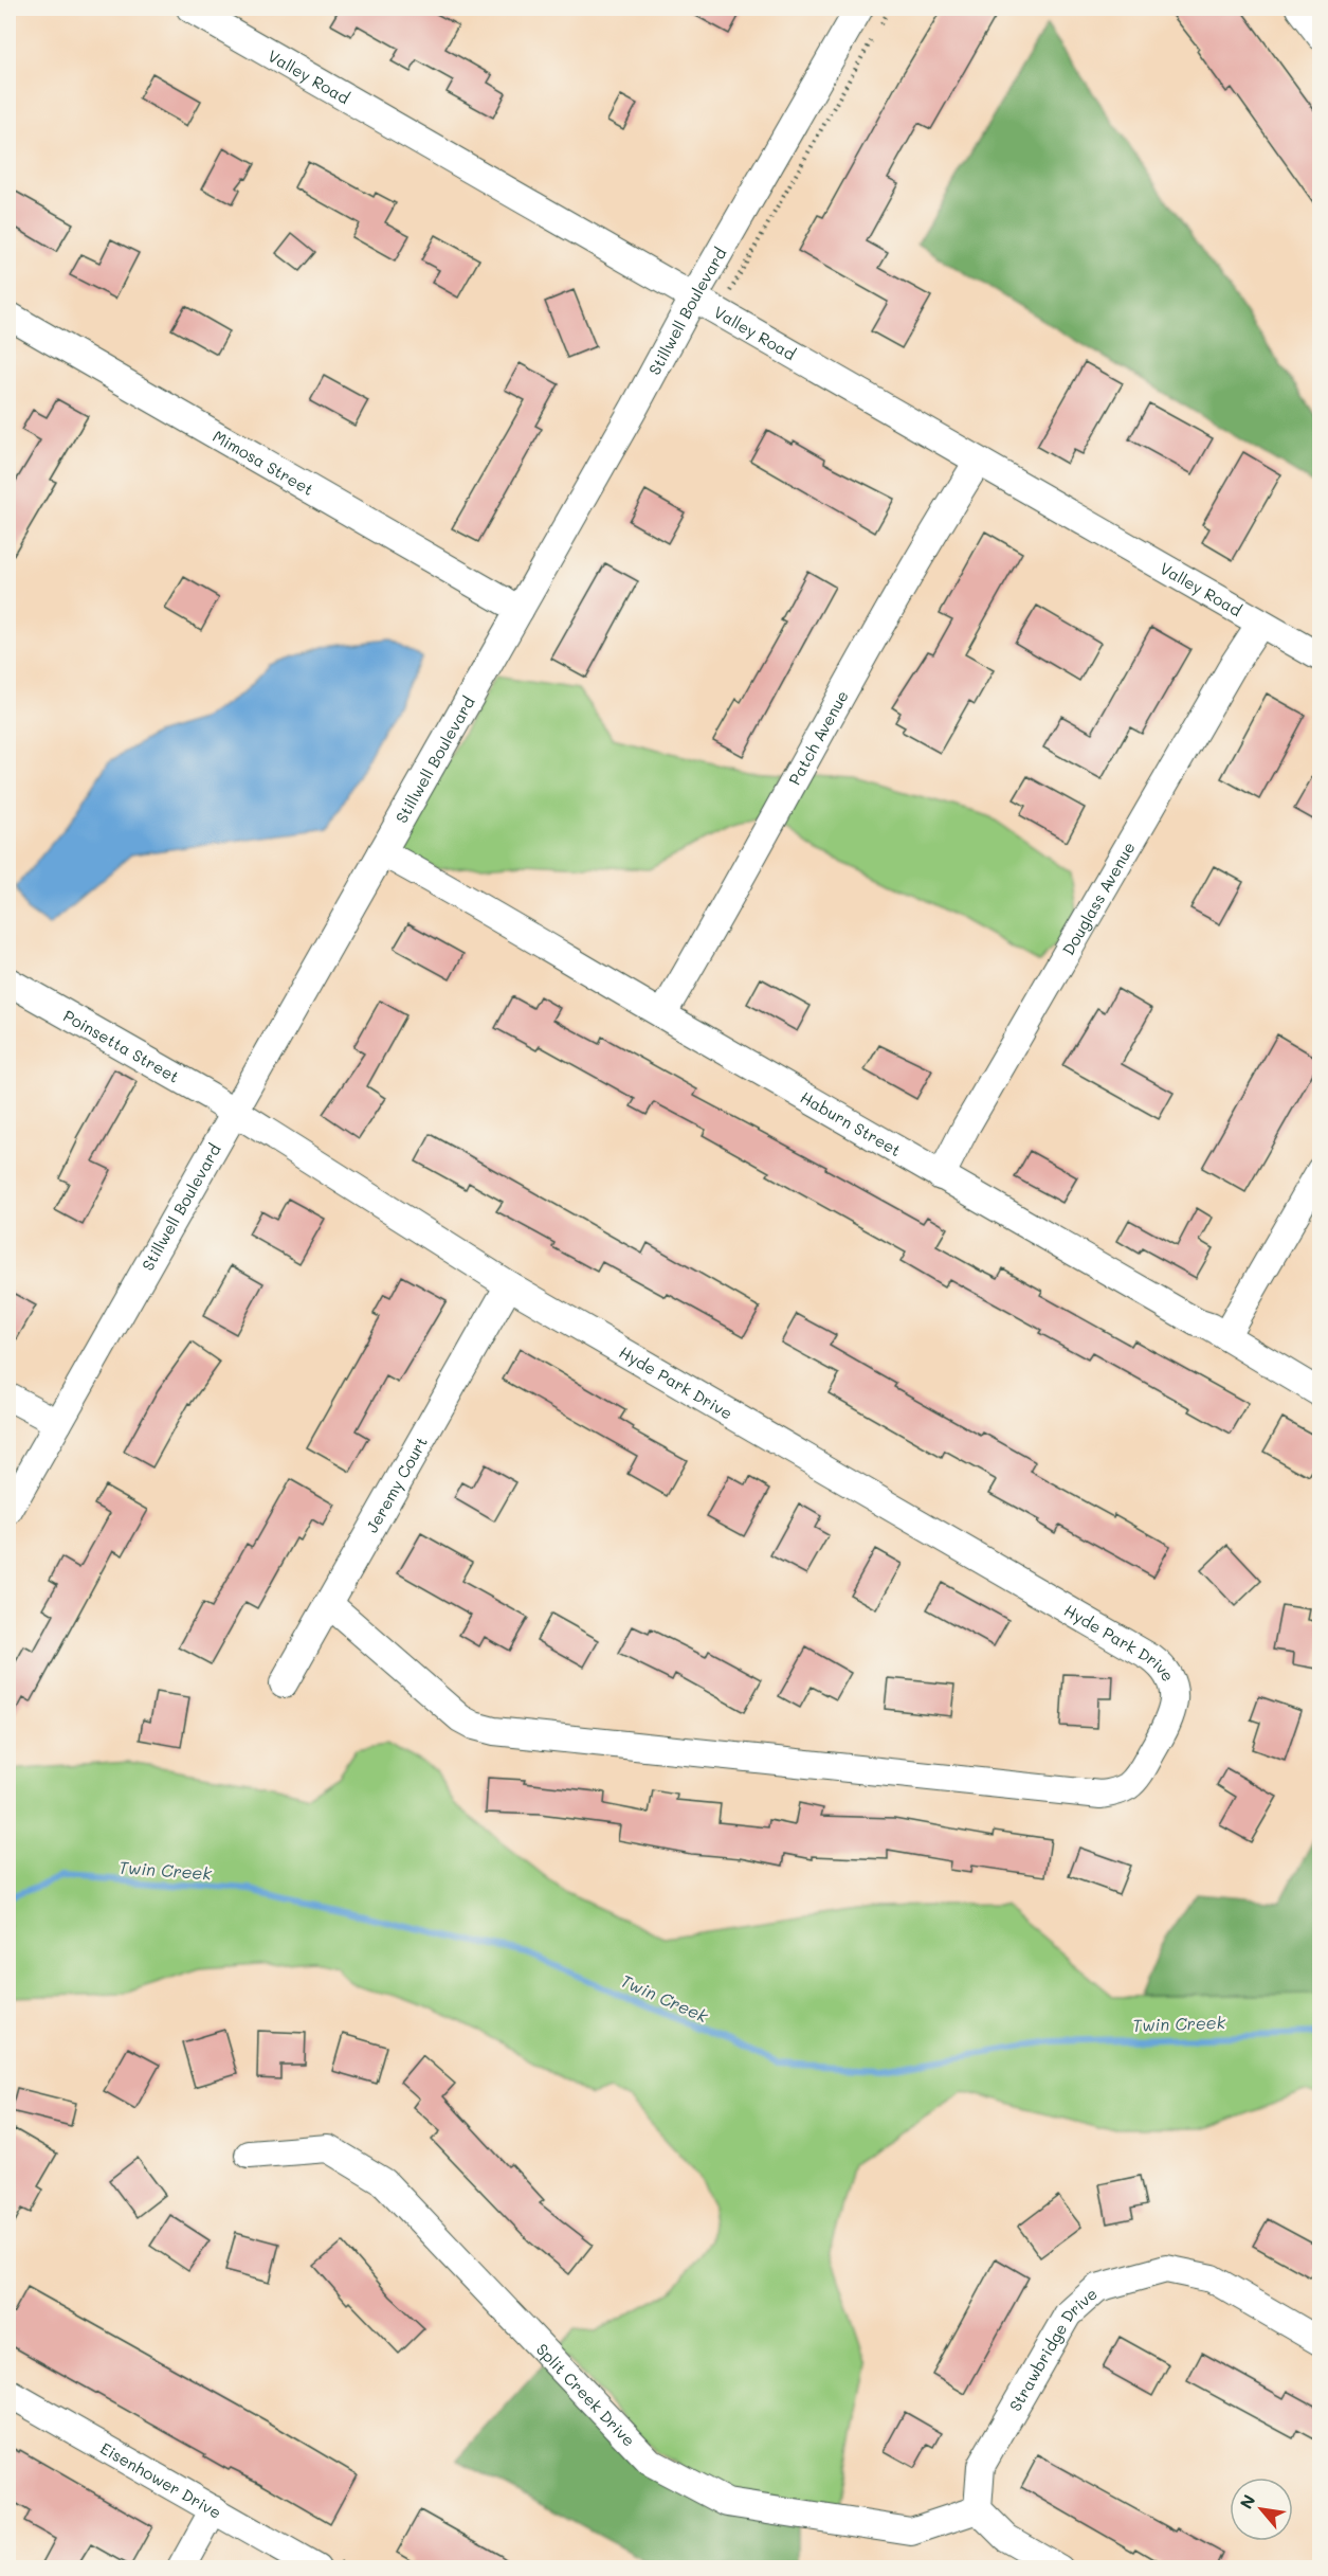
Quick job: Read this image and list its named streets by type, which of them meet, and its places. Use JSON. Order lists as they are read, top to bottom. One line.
{"streets":{"street":["Valley Road","Stillwell Boulevard","Mimosa Street","Patch Avenue","Douglass Avenue","Poinsetta Street","Haburn Street","Hyde Park Drive","Jeremy Court","Strawbridge Drive","Split Creek Drive","Eisenhower Drive"]},"crossings":[["Valley Road","Stillwell Boulevard"],["Valley Road","Patch Avenue"],["Valley Road","Douglass Avenue"],["Stillwell Boulevard","Mimosa Street"],["Stillwell Boulevard","Poinsetta Street"],["Stillwell Boulevard","Haburn Street"],["Stillwell Boulevard","Hyde Park Drive"],["Patch Avenue","Haburn Street"],["Douglass Avenue","Haburn Street"],["Poinsetta Street","Hyde Park Drive"],["Hyde Park Drive","Jeremy Court"],["Strawbridge Drive","Split Creek Drive"]],"water":["Twin Creek"],"north":"top left"}
